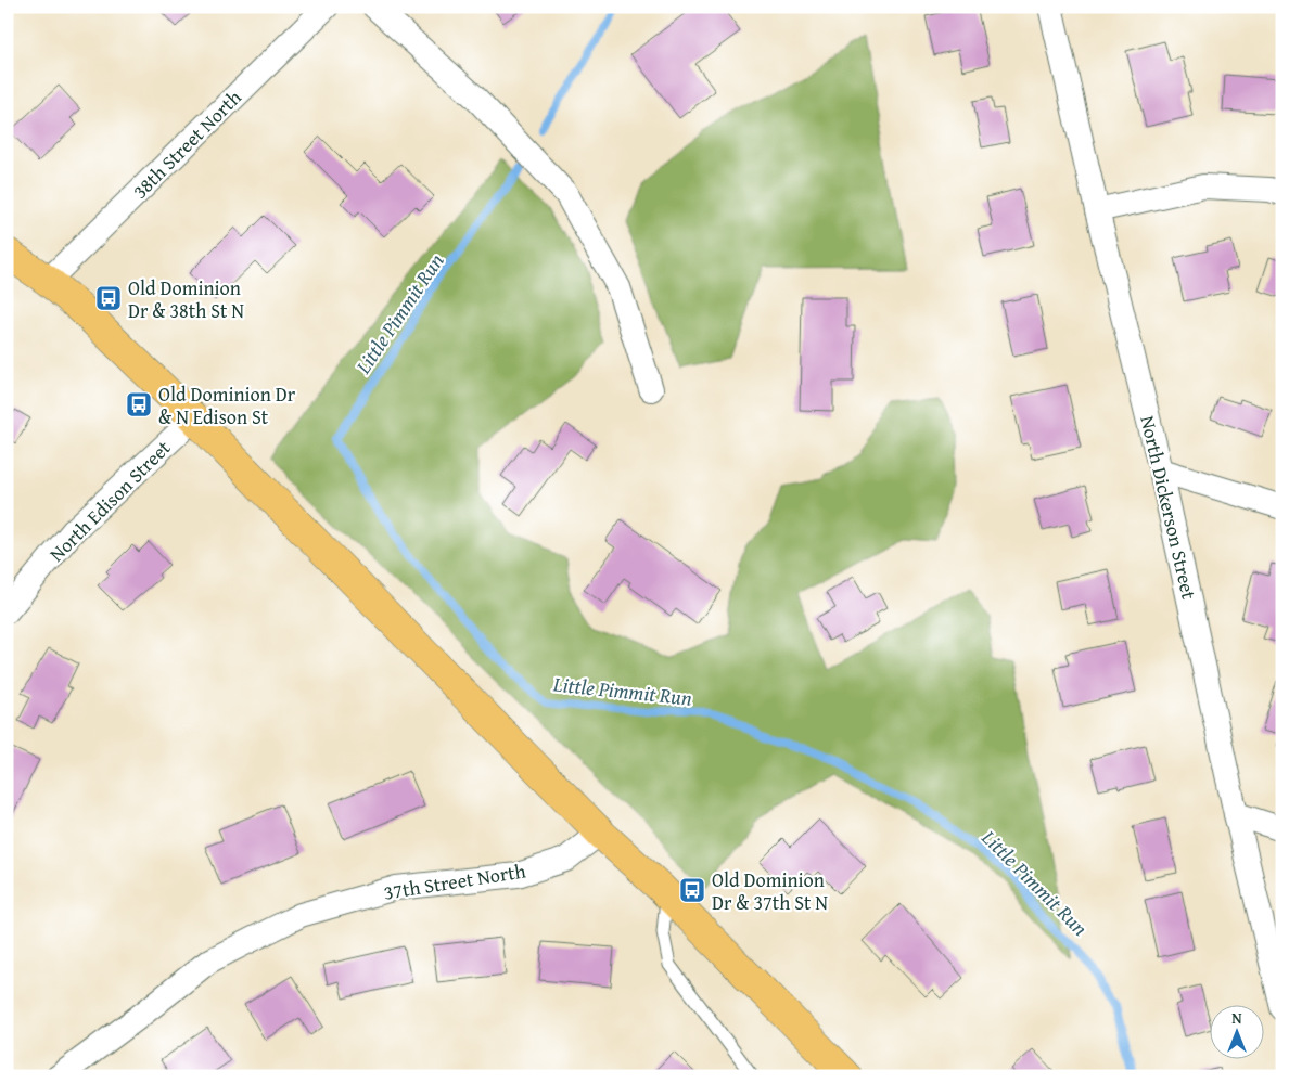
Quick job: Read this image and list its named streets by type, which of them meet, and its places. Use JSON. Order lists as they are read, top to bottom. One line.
{"streets":{"street":["38th Street North","North Edison Street","North Dickerson Street","37th Street North"]},"water":["Little Pimmit Run"],"places":{"bus stop":["Old Dominion Dr & 38th St N","Old Dominion Dr & N Edison St","Old Dominion Dr & 37th St N"]},"north":"top"}
